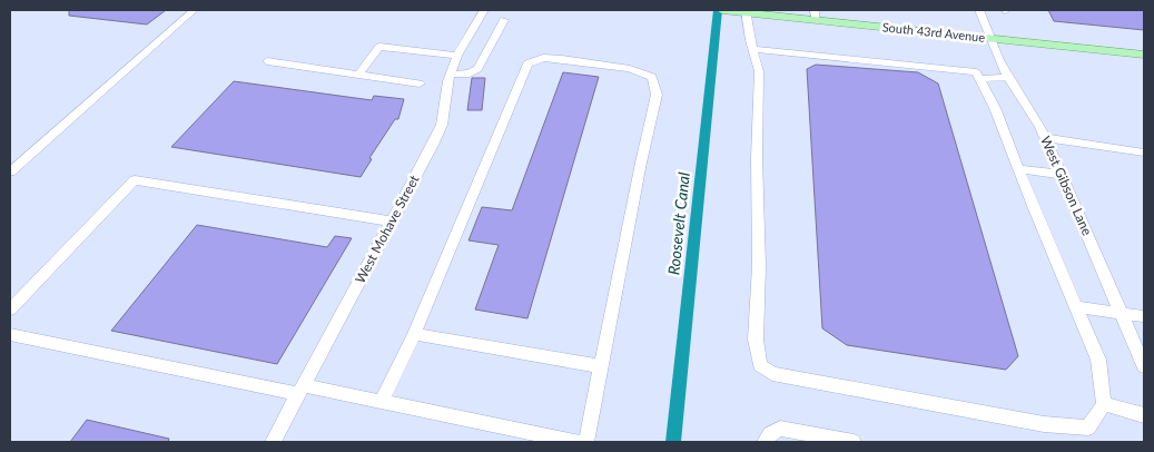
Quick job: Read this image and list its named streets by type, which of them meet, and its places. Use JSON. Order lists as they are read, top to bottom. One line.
{"streets":{"main road":["South 43rd Avenue"],"street":["West Gibson Lane","West Mohave Street"]},"crossings":[["South 43rd Avenue","West Gibson Lane"]],"water":["Roosevelt Canal"]}
